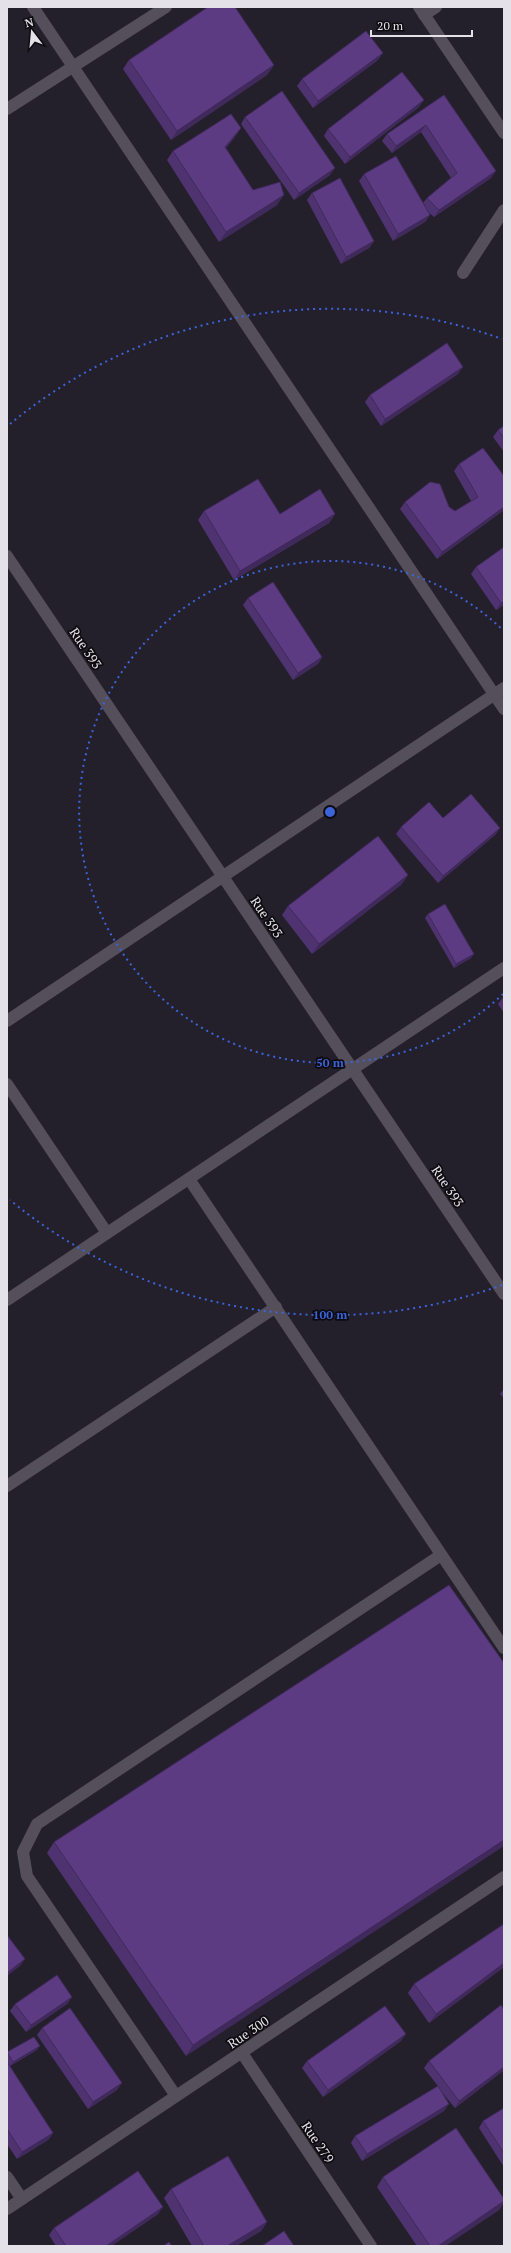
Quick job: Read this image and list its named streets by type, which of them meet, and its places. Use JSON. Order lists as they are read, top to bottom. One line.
{"streets":{"street":["Rue 393","Rue 300","Rue 279"]},"crossings":[["Rue 300","Rue 279"]],"scale_bar":"20 m","north":"top","rings":["50 m","100 m"]}
